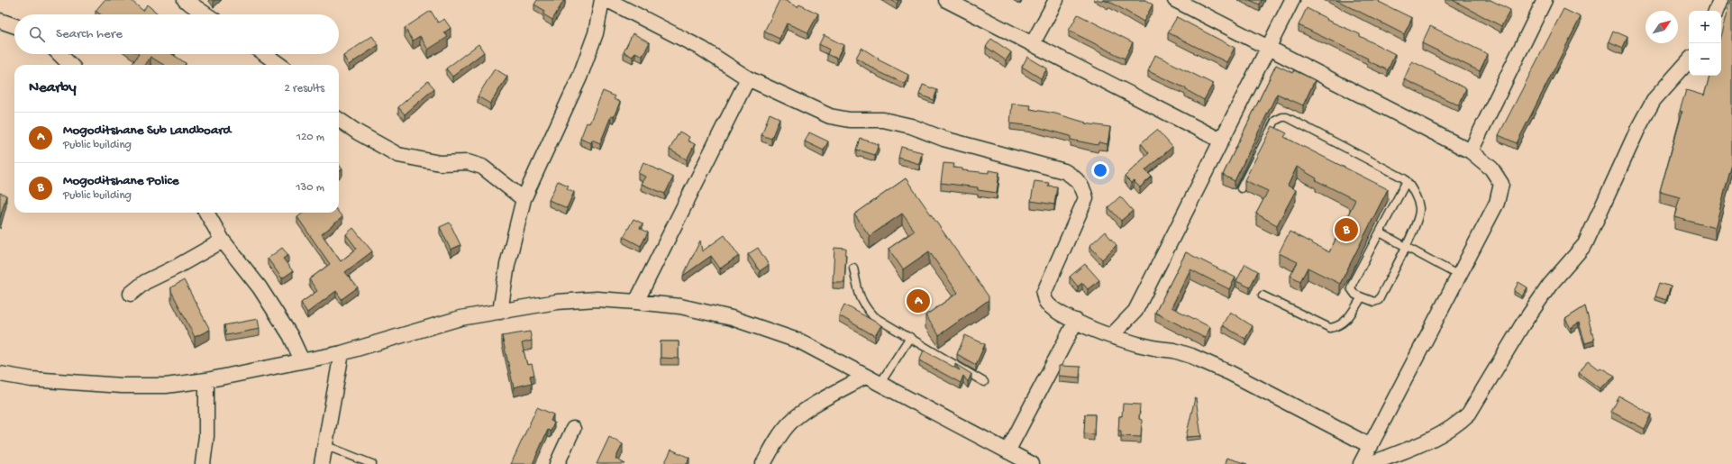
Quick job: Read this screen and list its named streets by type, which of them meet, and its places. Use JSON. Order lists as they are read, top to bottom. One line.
{"north":"top right","page":{"map_buttons":["+","−"],"search":"Search here","heading":["Nearby","2 results"],"list":[{"mark":"A","name":"Mogoditshane Sub Landboard","note":"Public building","value":"120 m"},{"mark":"B","name":"Mogoditshane Police","note":"Public building","value":"130 m"}],"pins":["B","A"]}}
